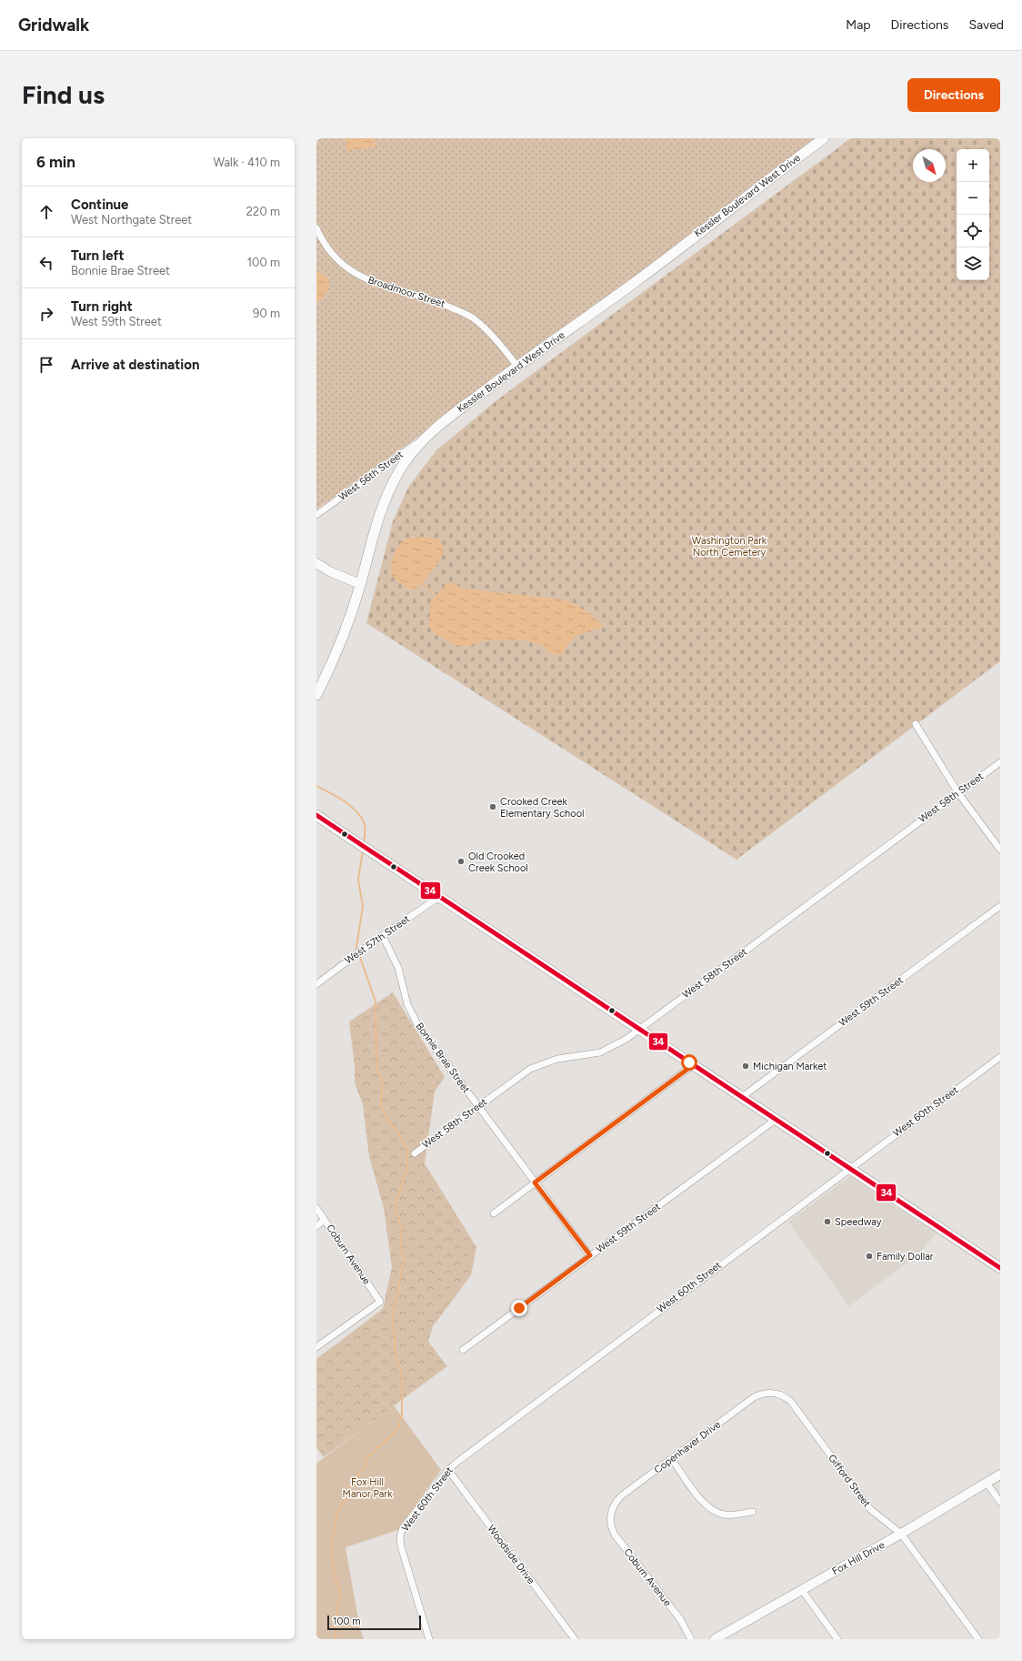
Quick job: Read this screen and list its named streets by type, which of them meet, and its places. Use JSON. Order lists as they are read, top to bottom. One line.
{"streets":{"main road":["Kessler Boulevard West Drive"],"street":["Broadmoor Street","West 56th Street","West 58th Street","West 57th Street","West 59th Street","Bonnie Brae Street","West 60th Street","Coburn Avenue","Copenhaver Drive","Gifford Street","Woodside Drive","Fox Hill Drive"]},"crossings":[["Kessler Boulevard West Drive","Broadmoor Street"],["Kessler Boulevard West Drive","West 56th Street"],["West 58th Street","Bonnie Brae Street"],["West 57th Street","Bonnie Brae Street"],["West 59th Street","Bonnie Brae Street"],["West 60th Street","Woodside Drive"],["Coburn Avenue","Copenhaver Drive"],["Copenhaver Drive","Gifford Street"],["Gifford Street","Fox Hill Drive"]],"parks":["Washington Park North Cemetery","Fox Hill Manor Park"],"places":["Crooked Creek Elementary School","Old Crooked Creek School","Michigan Market","Speedway","Family Dollar"],"lines":["transit line 34"],"scale_bar":"100 m","north":"bottom right","page":{"header":"Gridwalk","nav":["Map","Directions","Saved"],"buttons":"Directions","title":"Find us","heading":["6 min","Walk · 410 m"],"map_buttons":["+","−"],"list":[["Continue","West Northgate Street","220 m"],["Turn left","Bonnie Brae Street","100 m"],["Turn right","West 59th Street","90 m"],"Arrive at destination"],"scale":"100 m"}}
